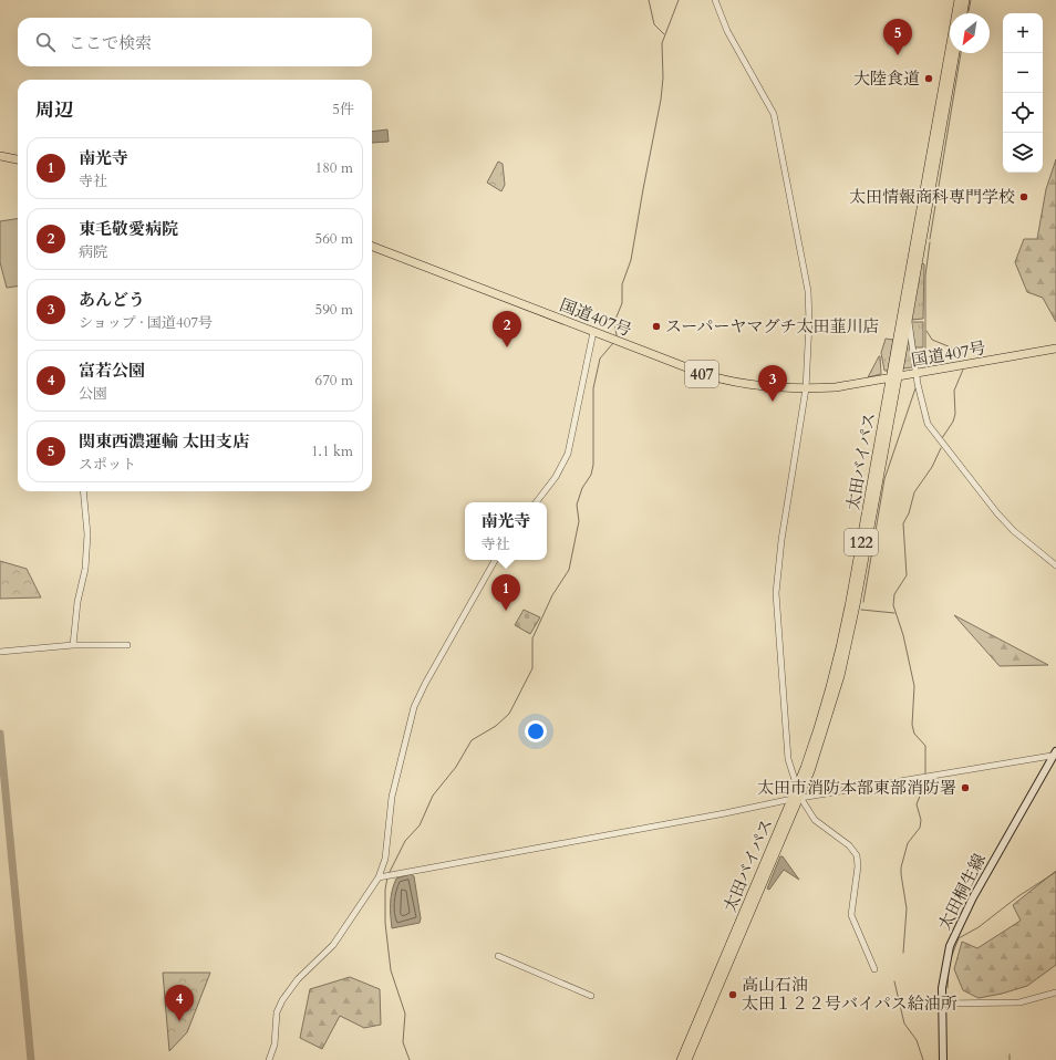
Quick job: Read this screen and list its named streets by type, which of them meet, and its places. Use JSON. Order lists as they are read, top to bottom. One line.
{"streets":{"highway":["国道407号","407","太田バイパス","122"],"main road":["太田桐生線"]},"crossings":[["国道407号","太田バイパス"]],"places":["大陸食道","太田情報商科専門学校","スーパーヤマグチ太田韮川店","太田市消防本部東部消防署","高山石油 太田１２２号バイパス給油所"],"north":"bottom left","page":{"map_buttons":["+","−"],"search":"ここで検索","pins":["5","2","3","1","4"],"heading":["周辺","5件"],"list":[{"mark":"1","name":"南光寺","note":"寺社","value":"180 m"},{"mark":"2","name":"東毛敬愛病院","note":"病院","value":"560 m"},{"mark":"3","name":"あんどう","note":"ショップ · 国道407号","value":"590 m"},{"mark":"4","name":"富若公園","note":"公園","value":"670 m"},{"mark":"5","name":"関東西濃運輸 太田支店","note":"スポット","value":"1.1 km"}],"popup":["南光寺","寺社"]}}
